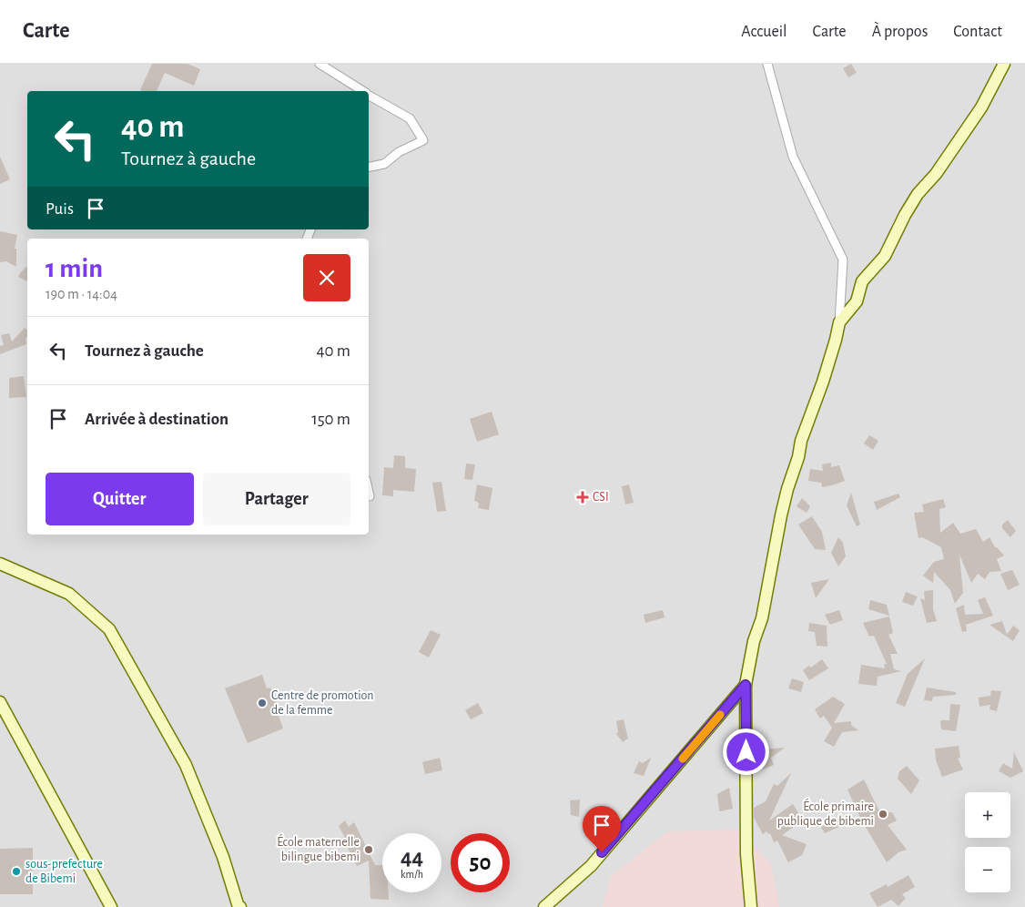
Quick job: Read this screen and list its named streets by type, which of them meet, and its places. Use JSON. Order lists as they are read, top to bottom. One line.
{"places":{"health":["CSI"],"other":["Centre de promotion de la femme","École primaire publique de bibemi","École maternelle bilingue bibemi","sous-prefecture de Bibemi"]},"page":{"header":"Carte","nav":["Accueil","Carte","À propos","Contact"],"turn":["40 m","Tournez à gauche"],"then":"Puis","heading":["1 min","190 m · 14:04"],"list":[{"name":"Tournez à gauche","value":"40 m"},{"name":"Arrivée à destination","value":"150 m"}],"buttons":["Quitter","Partager"],"map_buttons":["+","−"],"speed":"44 km/h","limit":"50"}}
